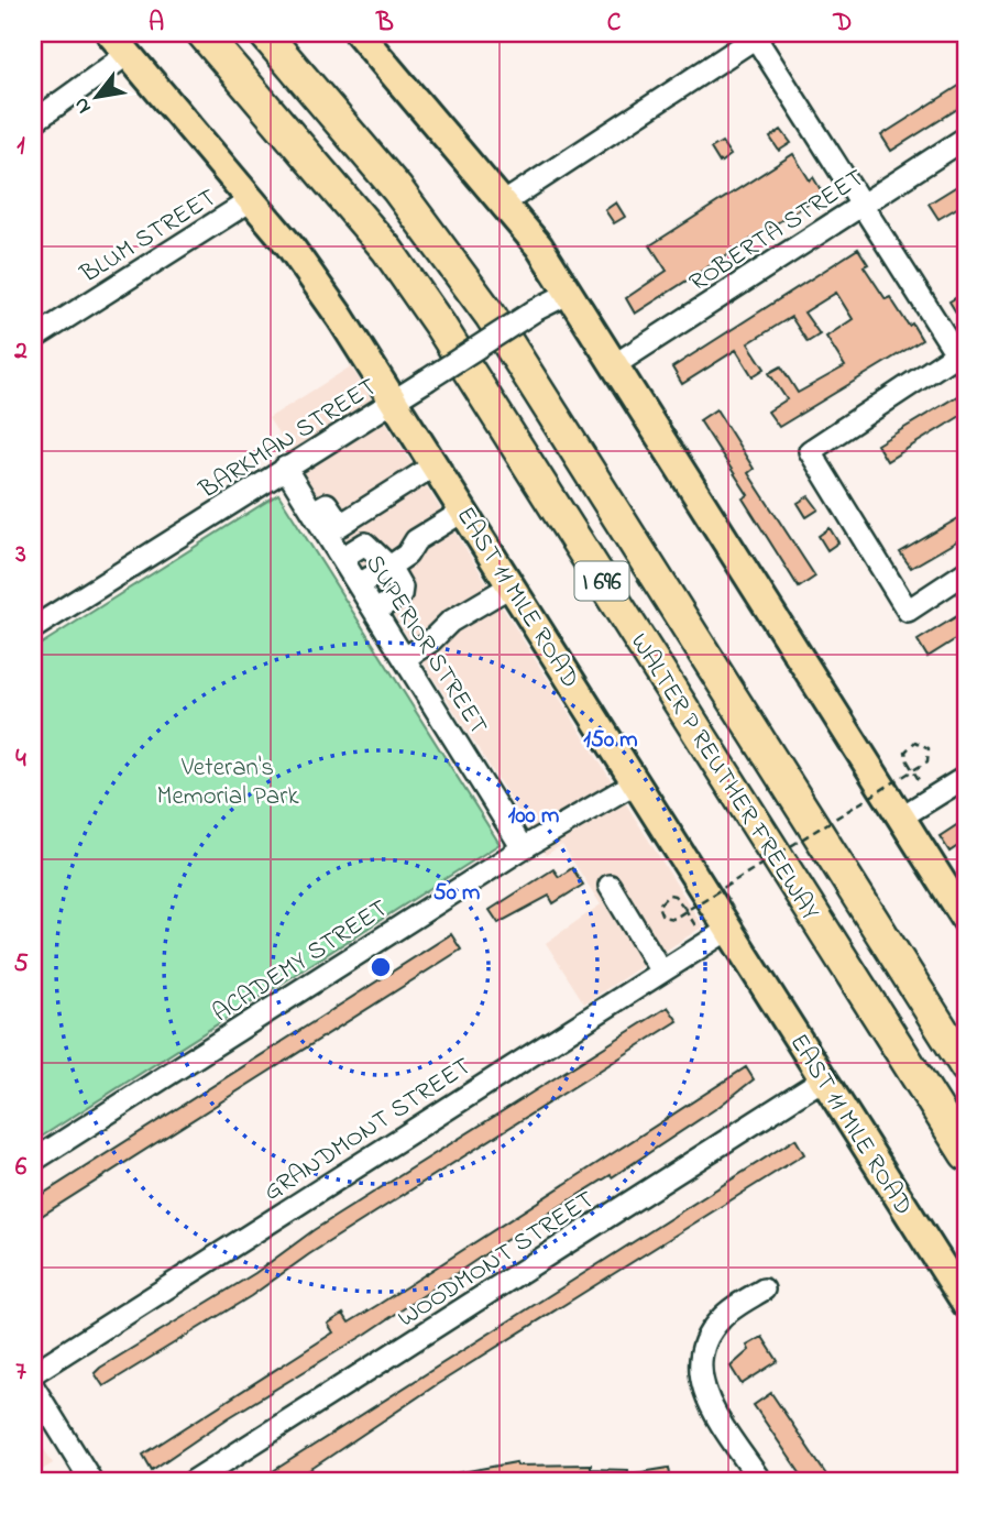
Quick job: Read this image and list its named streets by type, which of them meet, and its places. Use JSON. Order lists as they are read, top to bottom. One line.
{"streets":{"highway":["I 696","WALTER P REUTHER FREEWAY"],"main road":["EAST 11 MILE ROAD"],"street":["ROBERTA STREET","BLUM STREET","BARKMAN STREET","SUPERIOR STREET","ACADEMY STREET","GRANDMONT STREET","WOODMONT STREET"]},"crossings":[["BLUM STREET","EAST 11 MILE ROAD"],["BARKMAN STREET","EAST 11 MILE ROAD"],["BARKMAN STREET","SUPERIOR STREET"],["EAST 11 MILE ROAD","ACADEMY STREET"],["EAST 11 MILE ROAD","GRANDMONT STREET"],["EAST 11 MILE ROAD","WOODMONT STREET"],["SUPERIOR STREET","ACADEMY STREET"]],"parks":["Veteran's Memorial Park"],"north":"bottom left","grid":{"columns":["A","B","C","D"],"rows":["1","2","3","4","5","6","7"]},"rings":["150 m","100 m","50 m"]}
